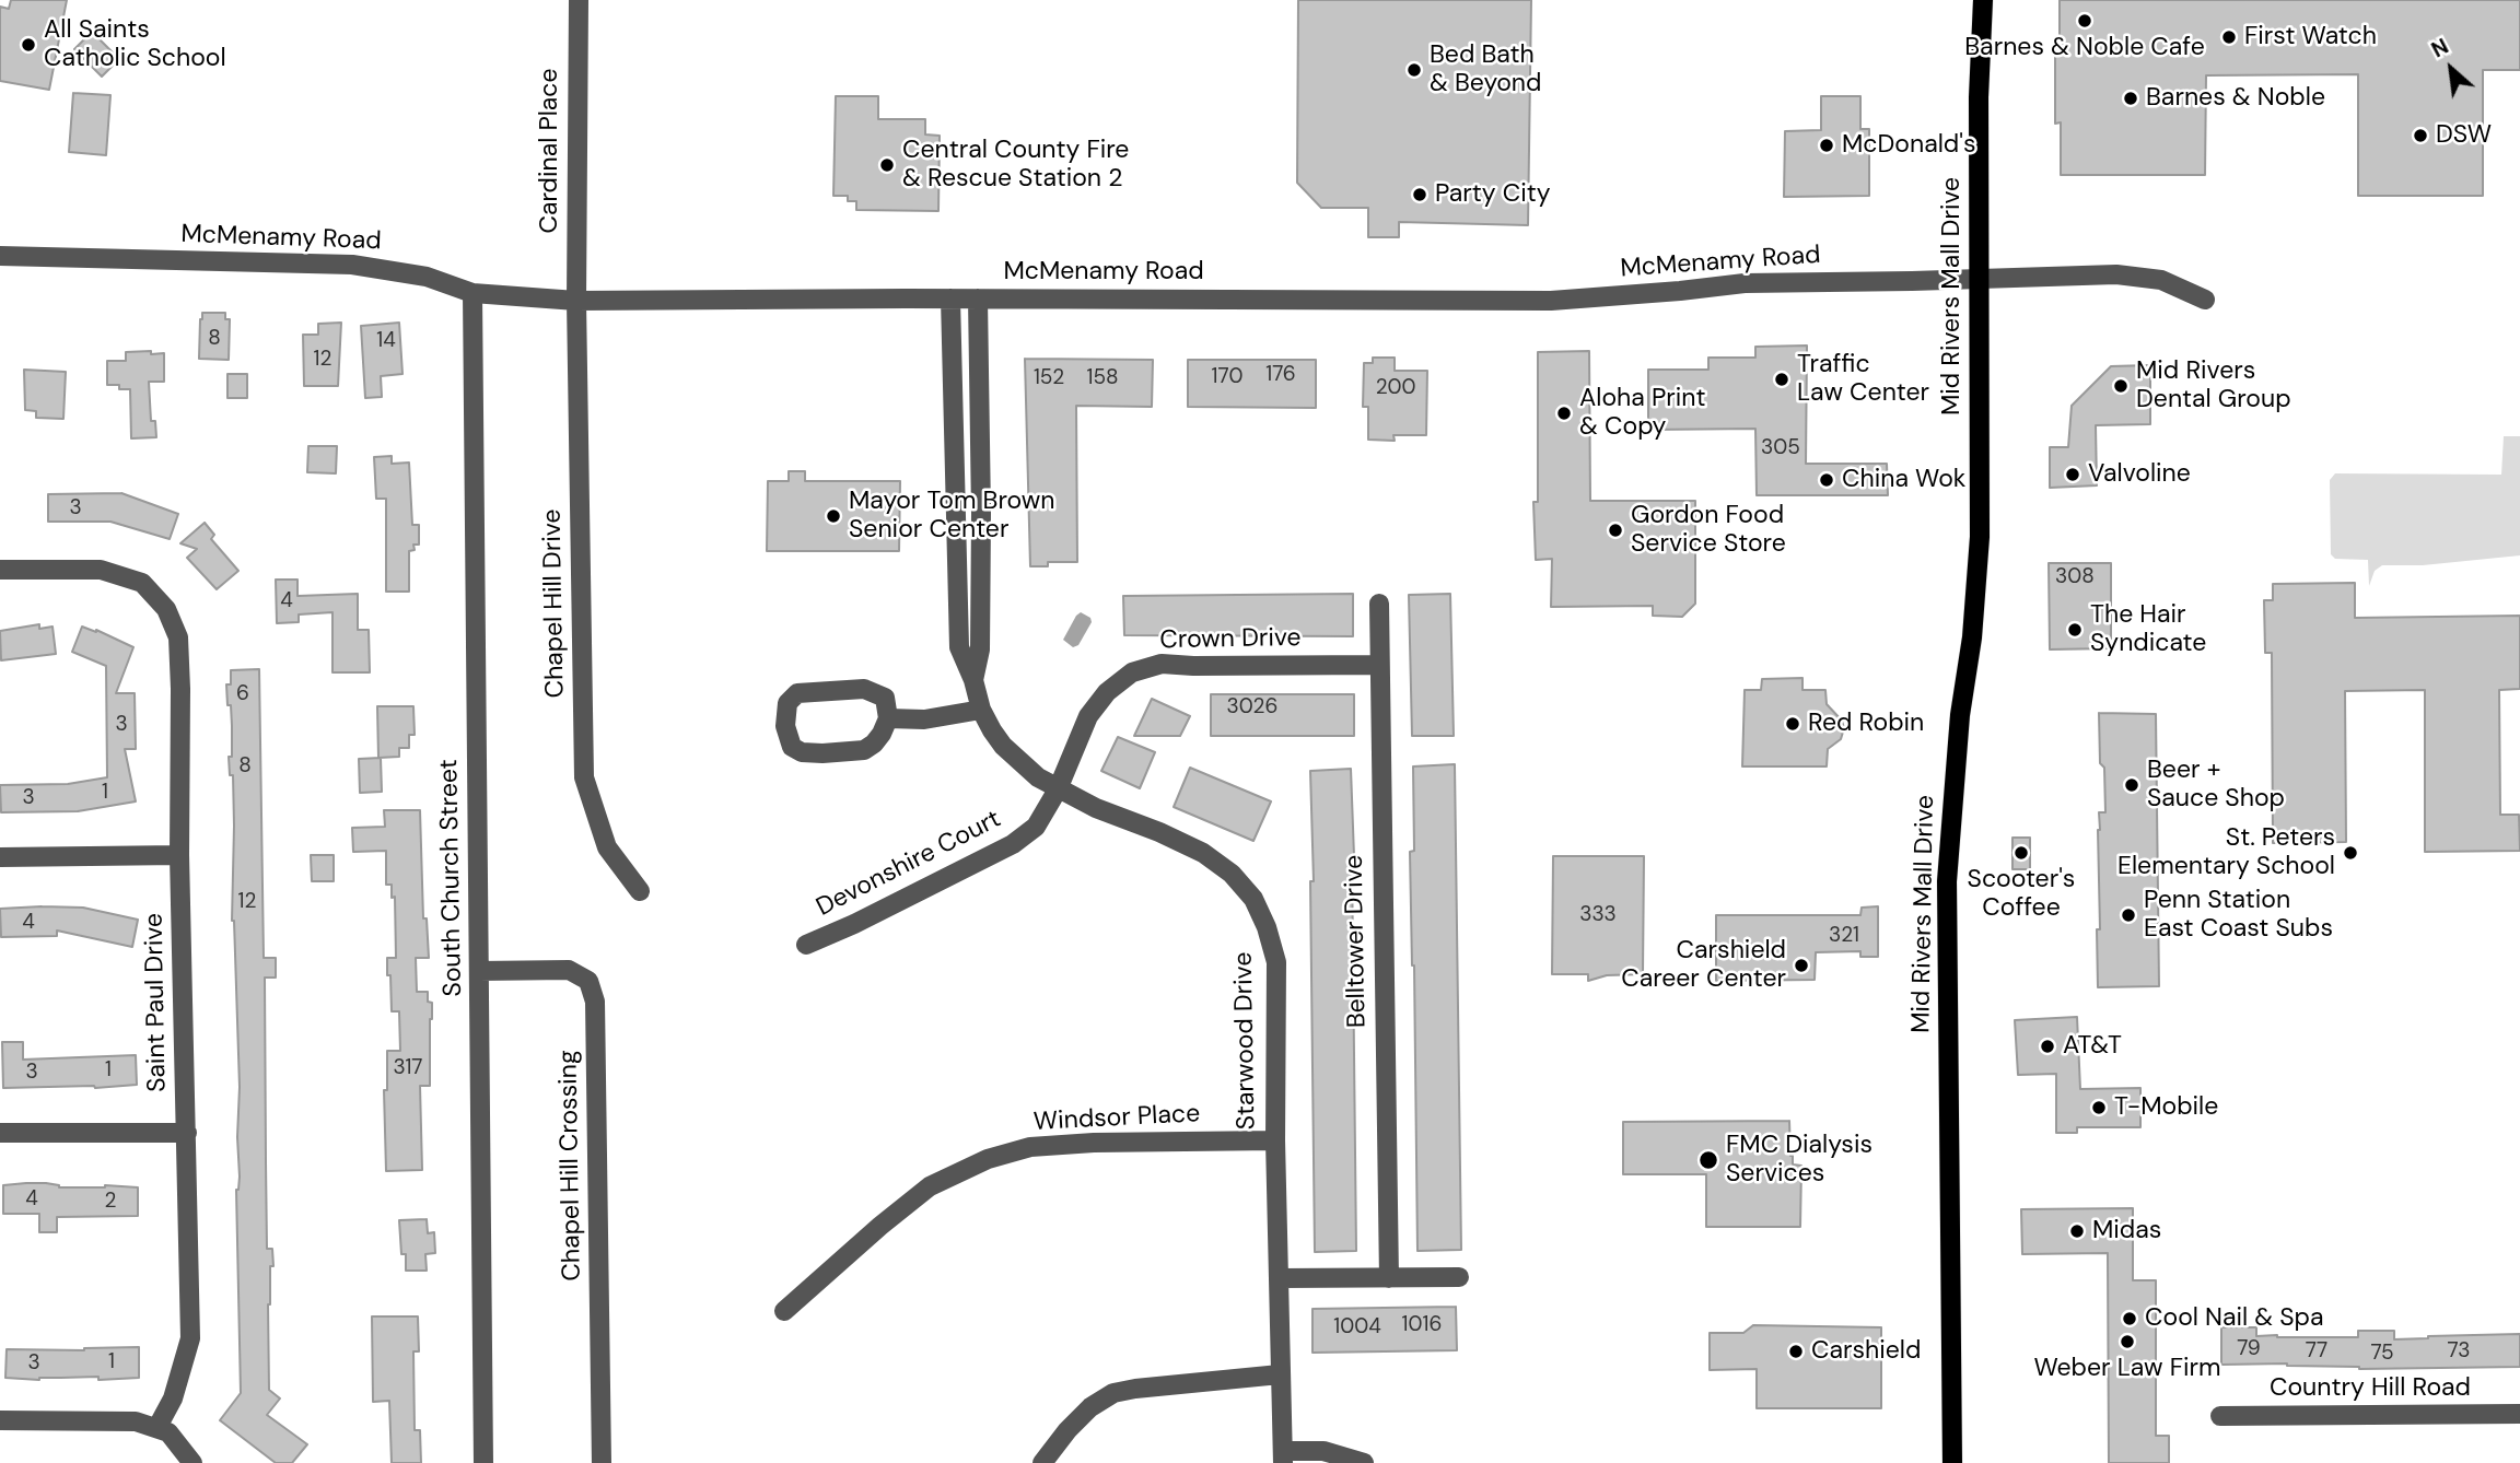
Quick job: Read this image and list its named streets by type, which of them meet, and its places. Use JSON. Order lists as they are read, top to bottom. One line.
{"streets":{"main road":["Mid Rivers Mall Drive"],"street":["Cardinal Place","McMenamy Road","Chapel Hill Drive","Crown Drive","Devonshire Court","South Church Street","Belltower Drive","Saint Paul Drive","Starwood Drive","Windsor Place","Chapel Hill Crossing","Country Hill Road"]},"crossings":[["Cardinal Place","McMenamy Road"],["Cardinal Place","Chapel Hill Drive"],["McMenamy Road","Mid Rivers Mall Drive"],["McMenamy Road","Chapel Hill Drive"],["McMenamy Road","South Church Street"],["McMenamy Road","Starwood Drive"],["Crown Drive","Devonshire Court"],["Crown Drive","Belltower Drive"],["Crown Drive","Starwood Drive"],["Devonshire Court","Starwood Drive"],["South Church Street","Chapel Hill Crossing"],["Starwood Drive","Windsor Place"]],"places":["Barnes & Noble Cafe","First Watch","All Saints Catholic School","Bed Bath & Beyond","Barnes & Noble","DSW","McDonald's","Central County Fire & Rescue Station 2","Party City","Traffic Law Center","Mid Rivers Dental Group","Aloha Print & Copy","Valvoline","China Wok","Mayor Tom Brown Senior Center","Gordon Food Service Store","The Hair Syndicate","Red Robin","Beer + Sauce Shop","Scooter's Coffee","St. Peters Elementary School","Penn Station East Coast Subs","Carshield Career Center","AT&T","T-Mobile","FMC Dialysis Services","Midas","Cool Nail & Spa","Weber Law Firm","Carshield"],"house_numbers":["8","14","12","176","170","152","158","200","305","3","308","4","6","3026","3","8","1","3","12","333","4","321","317","1","3","4","2","1016","1004","79","77","73","75","1","3"],"north":"top left"}
